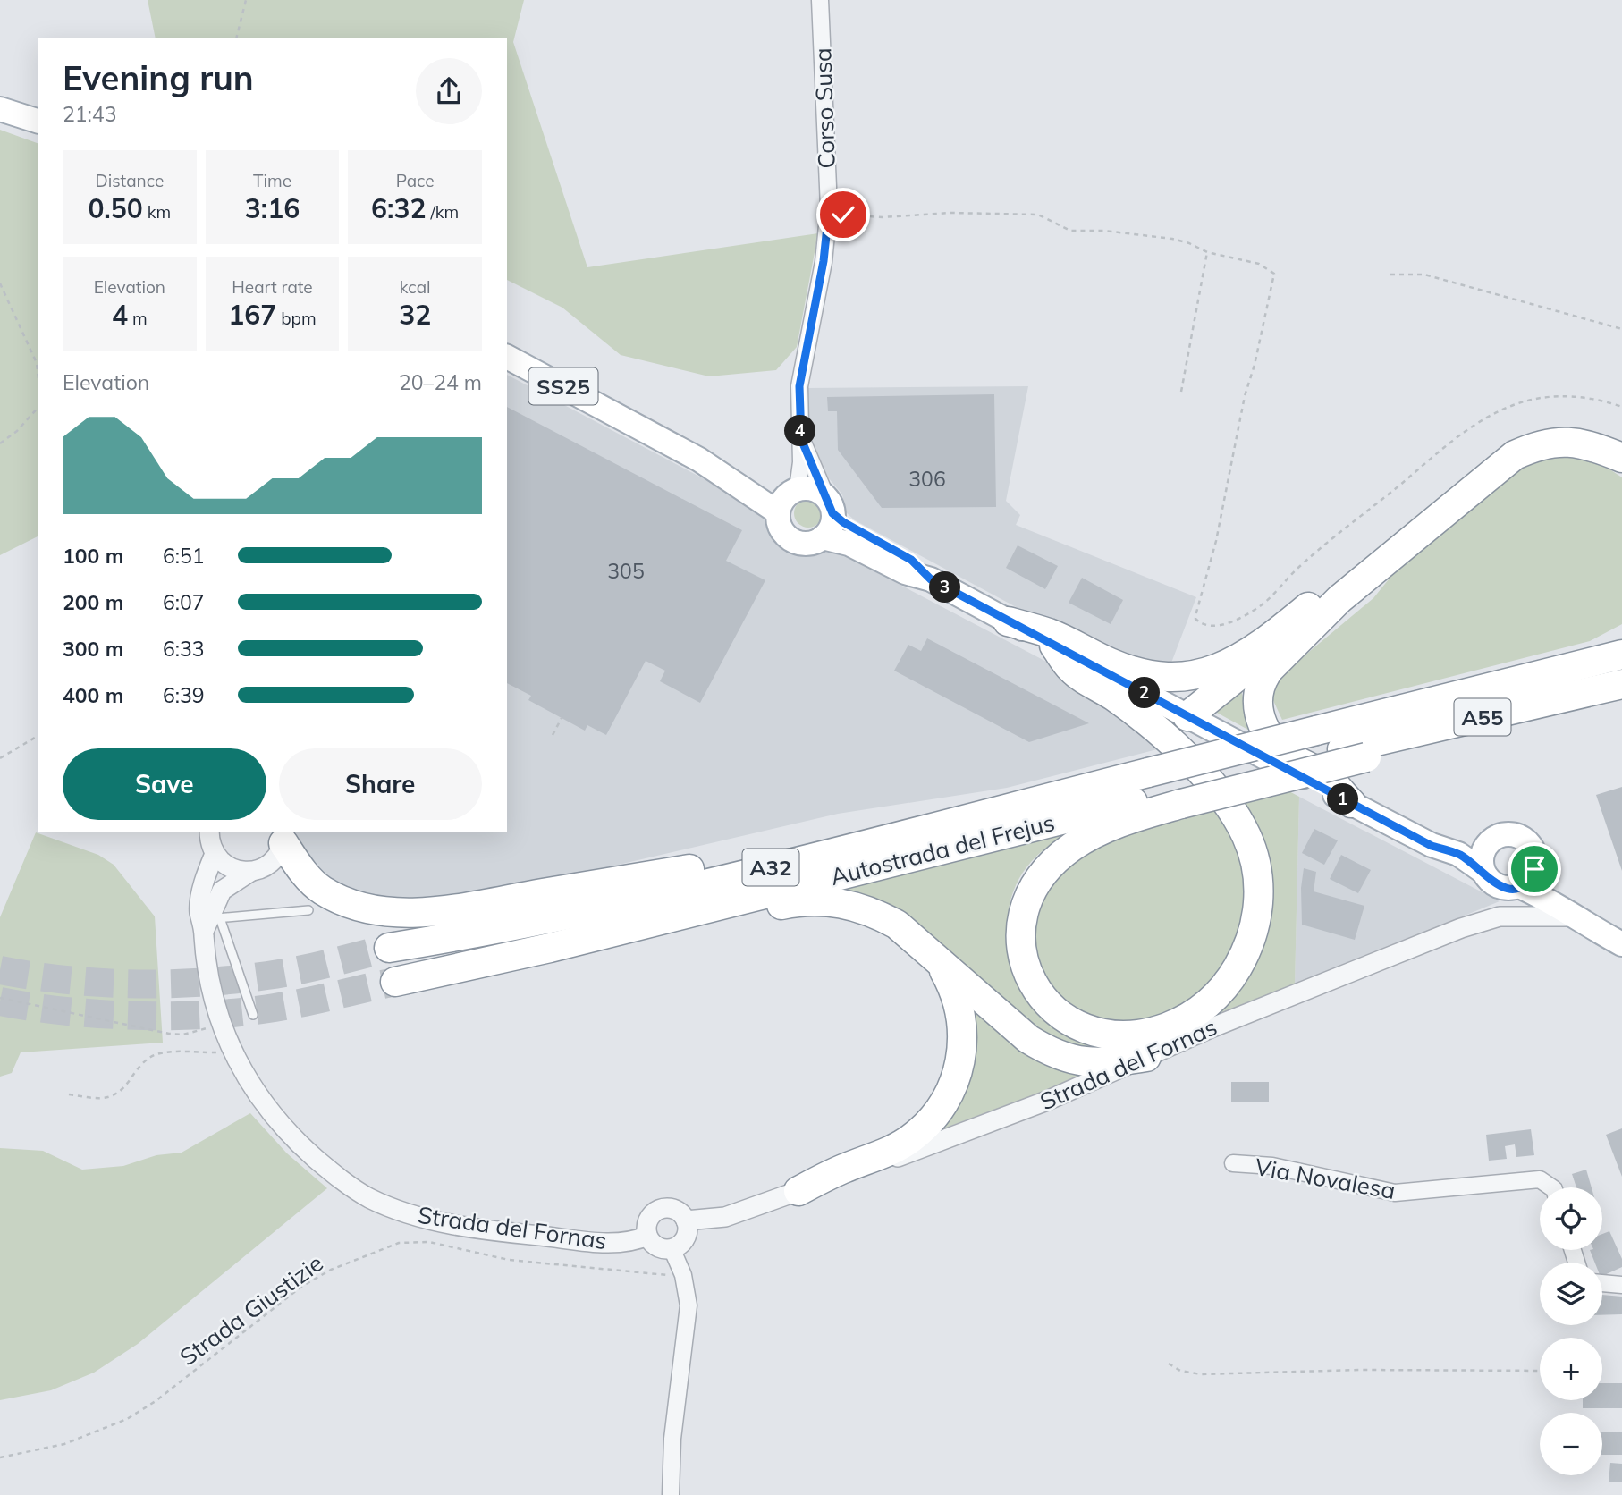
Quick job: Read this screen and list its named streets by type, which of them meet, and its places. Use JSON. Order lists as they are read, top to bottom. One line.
{"streets":{"highway":["A55","Autostrada del Frejus","A32"],"main road":["SS25"],"street":["Corso Susa","Strada del Fornas","Via Novalesa"],"path":["Strada Giustizie"]},"crossings":[["Corso Susa","SS25"],["SS25","Strada del Fornas"],["A55","Autostrada del Frejus"]],"house_numbers":["306","305"],"page":{"heading":["Evening run","21:43"],"stats":[["Distance","0.50 km"],["Time","3:16"],["Pace","6:32 /km"],["Elevation","4 m"],["Heart rate","167 bpm"],["kcal","32"]],"chart":["Elevation","20–24 m"],"pins":["4","3","2","1"],"list":[{"name":"100 m","note":"6:51"},{"name":"200 m","note":"6:07"},{"name":"300 m","note":"6:33"},{"name":"400 m","note":"6:39"}],"buttons":["Save","Share"],"map_buttons":["+","−"]}}
